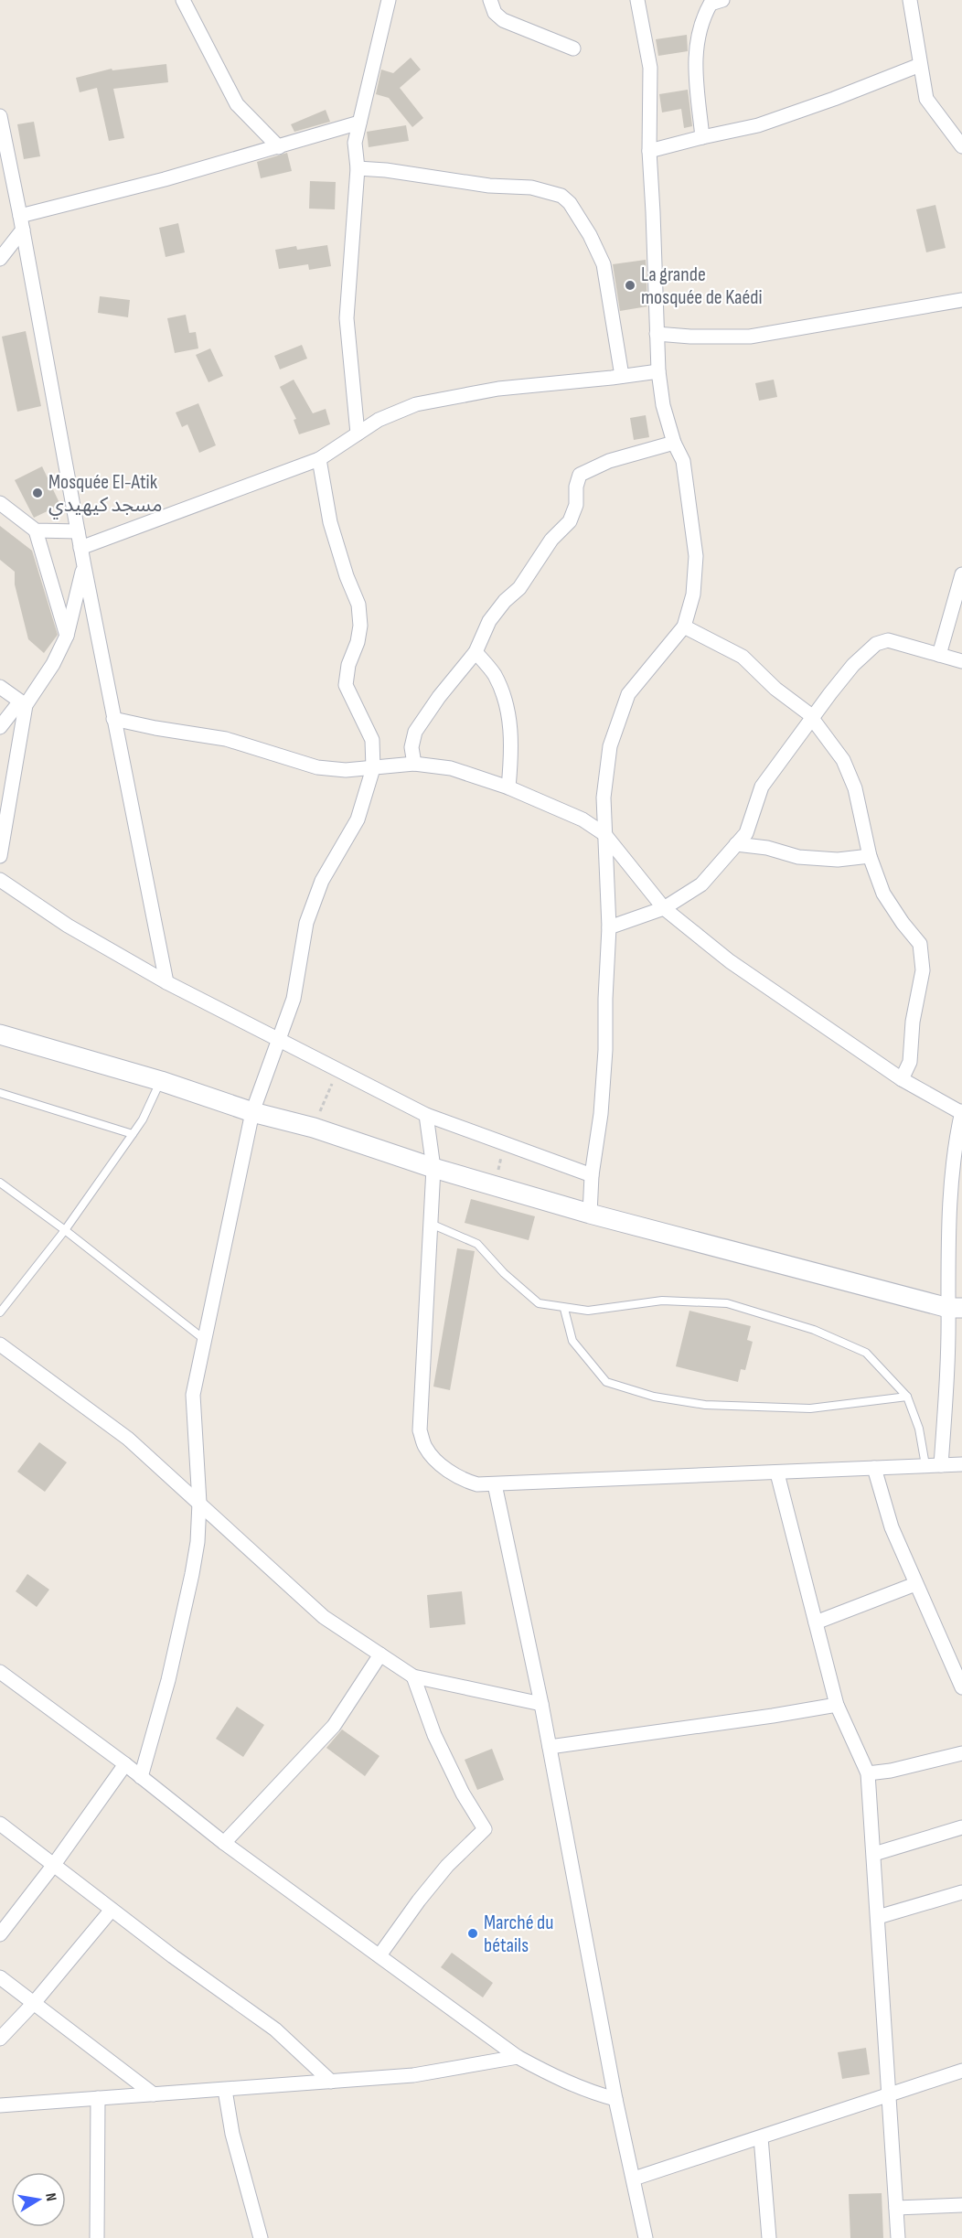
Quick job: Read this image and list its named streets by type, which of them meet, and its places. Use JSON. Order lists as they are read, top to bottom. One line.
{"places":["La grande mosquée de Kaédi","Mosquée El-Atik مسجد كيهيدي","Marché du bétails"],"north":"right"}
